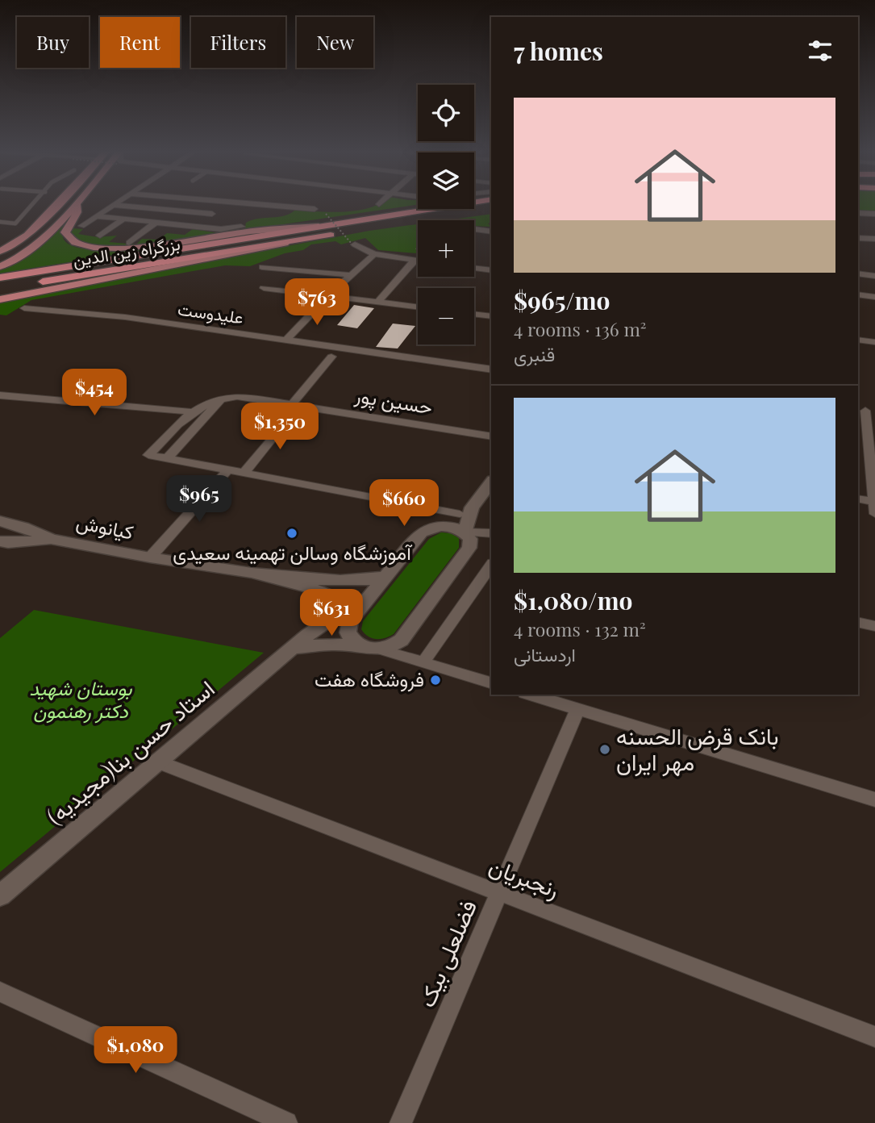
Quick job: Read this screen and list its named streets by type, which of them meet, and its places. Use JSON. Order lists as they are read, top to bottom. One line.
{"streets":{"highway":["بزرگراه زین الدین"],"main road":["کیانوش","استاد حسن بنا(مجیدیه)"],"street":["علیدوست","حسین پور","رنجبریان","فضلعلی بیک"]},"crossings":[["کیانوش","استاد حسن بنا(مجیدیه)"],["استاد حسن بنا(مجیدیه)","رنجبریان"],["رنجبریان","فضلعلی بیک"]],"parks":["بوستان شهید دکتر رهنمون"],"places":["آموزشگاه وسالن تهمینه سعیدی","فروشگاه هفت","بانک قرض الحسنه مهر ایران"],"page":{"chip":["Buy","Rent","Filters","New"],"heading":"7 homes","map_buttons":["+","−"],"list":[{"name":"$965/mo","note":"4 rooms · 136 m² · قنبری"},{"name":"$1,080/mo","note":"4 rooms · 132 m² · اردستانی"}],"price":["$763","$454","$1,350","$965","$660","$631","$1,080"]}}
